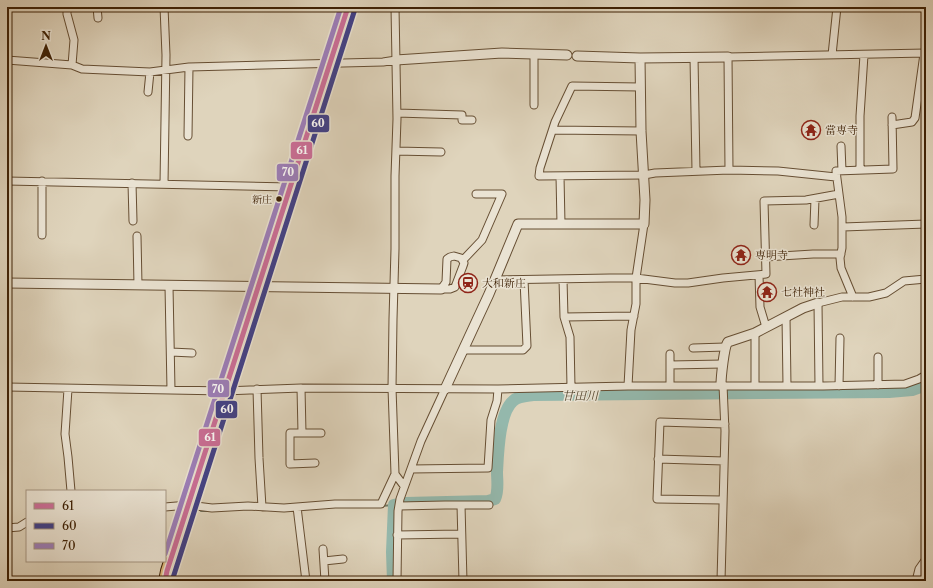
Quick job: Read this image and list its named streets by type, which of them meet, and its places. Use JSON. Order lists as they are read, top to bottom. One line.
{"water":["甘田川"],"places":{"temple":["當専寺","専明寺","七社神社"],"other":["新庄"],"station":["大和新庄"]},"lines":["transit line 61","transit line 70","transit line 60"],"legend":["61","60","70"],"north":"top"}
